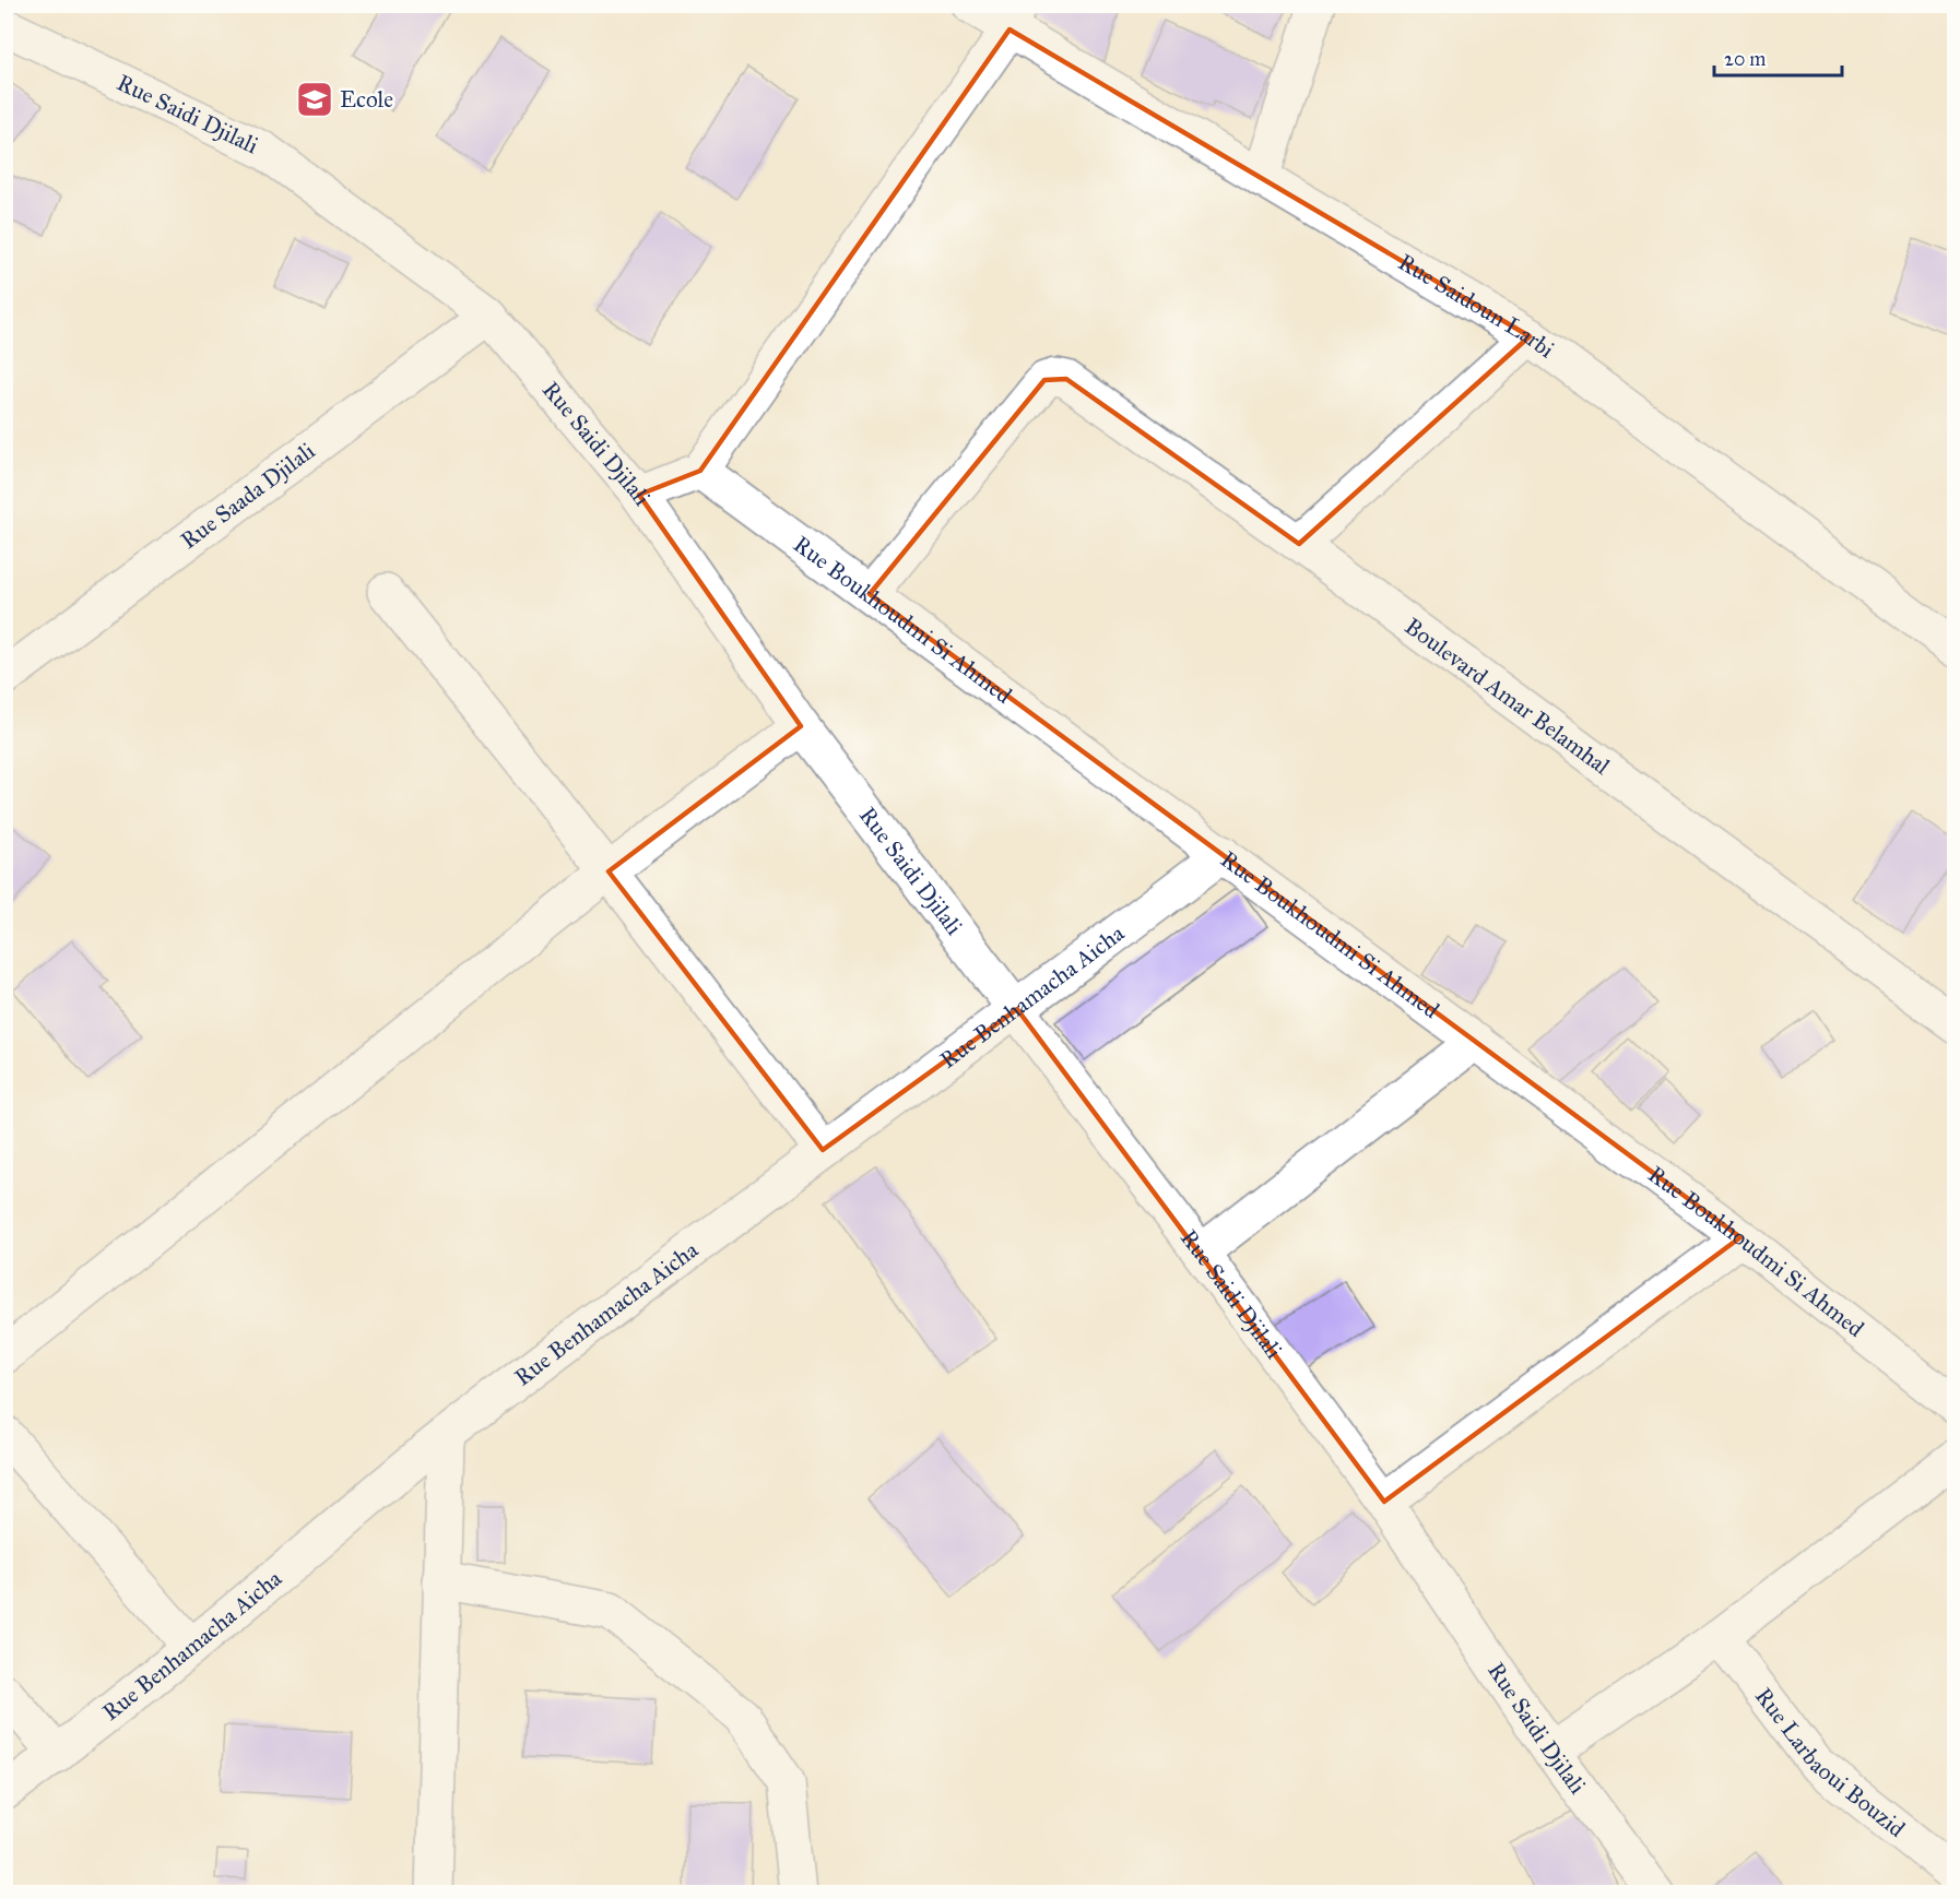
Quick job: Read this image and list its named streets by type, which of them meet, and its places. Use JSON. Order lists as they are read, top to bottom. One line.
{"streets":{"street":["Rue Saidi Djilali","Rue Saidoun Larbi","Rue Saada Djilali","Rue Boukhoudmi Si Ahmed","Boulevard Amar Belamhal","Rue Benhamacha Aicha","Rue Larbaoui Bouzid"]},"crossings":[["Rue Saidi Djilali","Rue Saada Djilali"],["Rue Saidi Djilali","Rue Benhamacha Aicha"],["Rue Boukhoudmi Si Ahmed","Boulevard Amar Belamhal"],["Rue Boukhoudmi Si Ahmed","Rue Benhamacha Aicha"]],"places":{"school or university":["Ecole"]},"scale_bar":"20 m"}
